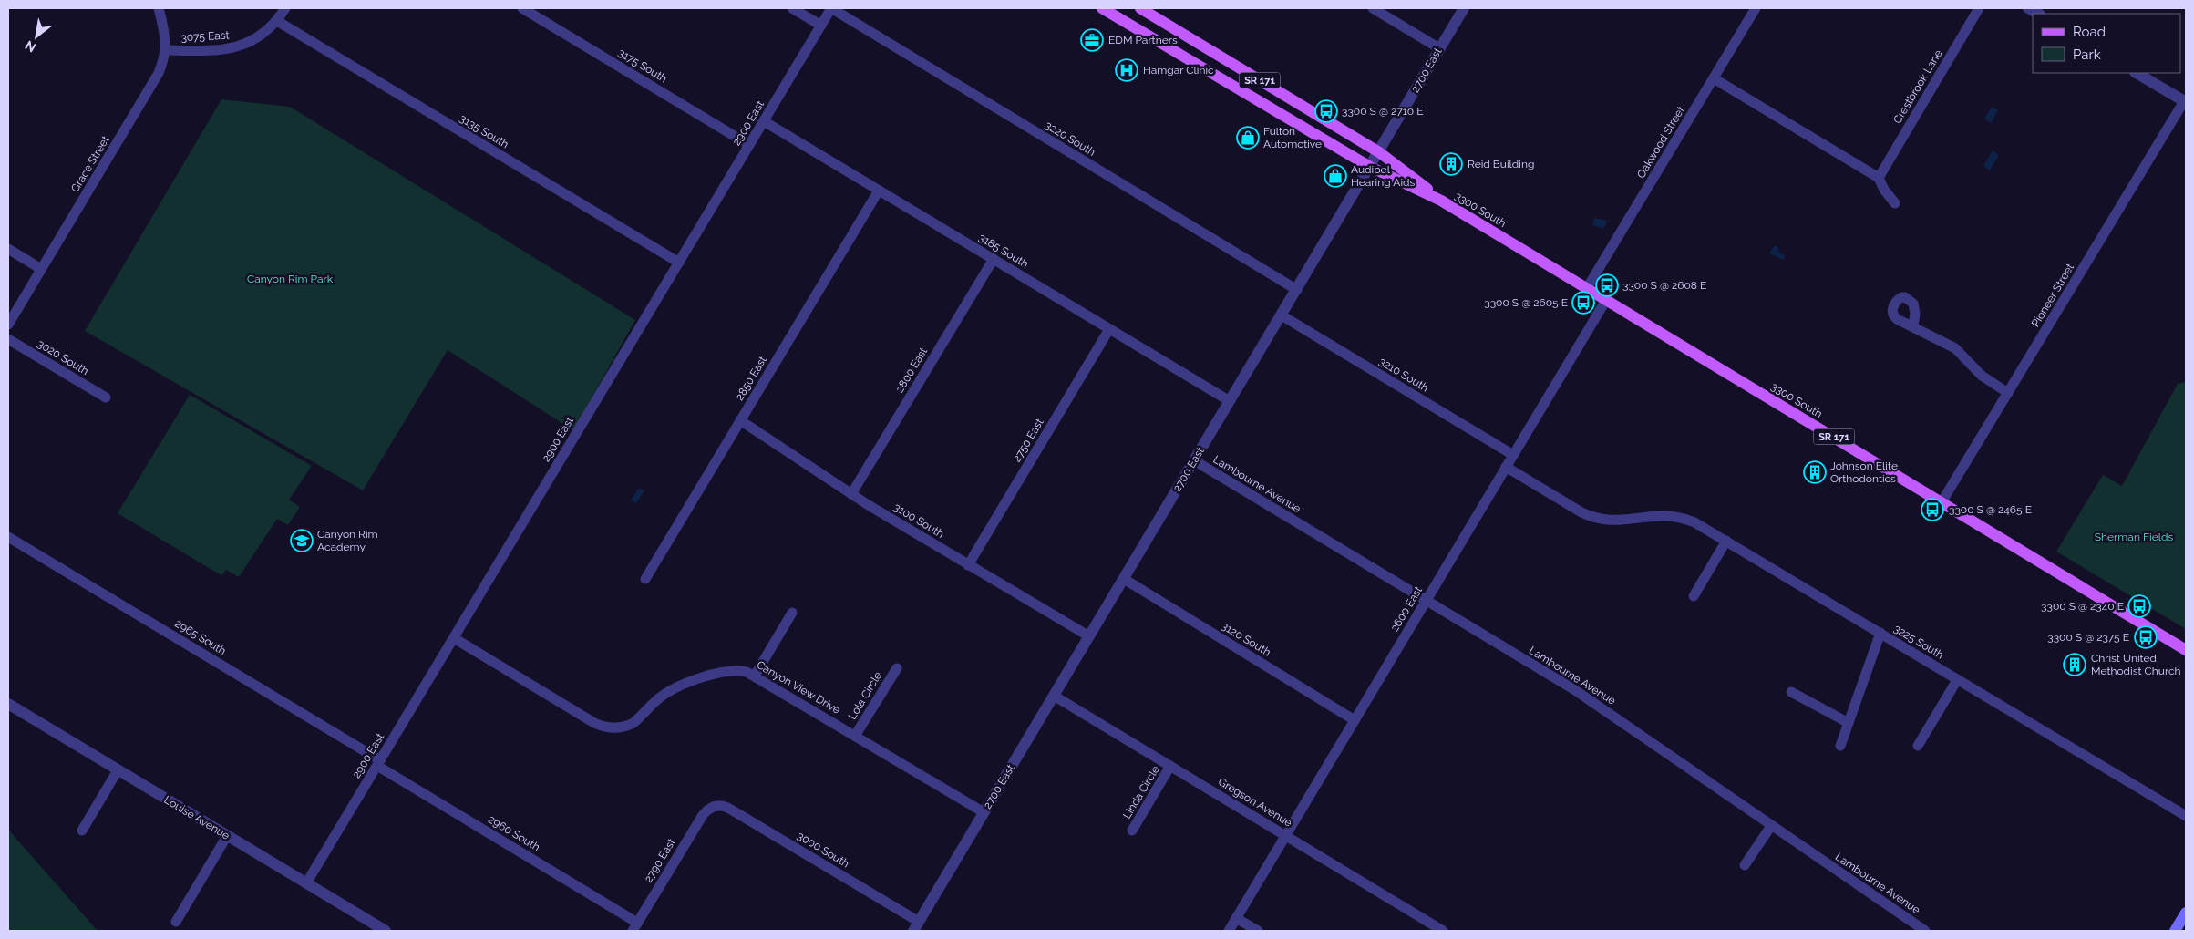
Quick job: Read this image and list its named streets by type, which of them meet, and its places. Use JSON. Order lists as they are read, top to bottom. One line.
{"streets":{"main road":["SR 171","3300 South"],"street":["3075 East","3175 South","2700 East","Crestbrook Lane","2900 East","3135 South","3220 South","Oakwood Street","Grace Street","3185 South","Pioneer Street","3020 South","2800 East","3210 South","2850 East","2750 East","Lambourne Avenue","3100 South","2600 East","2965 South","3120 South","3225 South","Canyon View Drive","Lola Circle","Linda Circle","Gregson Avenue","Louise Avenue","2960 South","3000 South","2790 East"]},"crossings":[["3075 East","3135 South"],["3075 East","Grace Street"],["3175 South","2900 East"],["2700 East","3220 South"],["2700 East","3300 South"],["2700 East","3185 South"],["2700 East","3210 South"],["2700 East","Lambourne Avenue"],["2700 East","3100 South"],["2700 East","3120 South"],["2700 East","Canyon View Drive"],["2700 East","Gregson Avenue"],["2700 East","3000 South"],["2900 East","3135 South"],["2900 East","3220 South"],["2900 East","3185 South"],["2900 East","2965 South"],["2900 East","Canyon View Drive"],["2900 East","Louise Avenue"],["2900 East","2960 South"],["Oakwood Street","3300 South"],["3300 South","Pioneer Street"],["3300 South","2600 East"],["3185 South","2800 East"],["3185 South","2850 East"],["3185 South","2750 East"],["2800 East","3100 South"],["3210 South","2600 East"],["2850 East","3100 South"],["2750 East","3100 South"],["Lambourne Avenue","2600 East"],["2600 East","3120 South"],["2600 East","3225 South"],["2600 East","Gregson Avenue"],["2965 South","2960 South"],["Canyon View Drive","Lola Circle"],["Linda Circle","Gregson Avenue"],["2960 South","2790 East"],["3000 South","2790 East"]],"parks":["Canyon Rim Park","Sherman Fields"],"places":{"office":["EDM Partners"],"hospital":["Hamgar Clinic"],"bus stop":["3300 S @ 2710 E","3300 S @ 2608 E","3300 S @ 2605 E","3300 S @ 2465 E","3300 S @ 2340 E","3300 S @ 2375 E"],"shop":["Fulton Automotive","Audibel Hearing Aids"],"building":["Reid Building","Johnson Elite Orthodontics","Christ United Methodist Church"],"school or university":["Canyon Rim Academy"]},"legend":["Road","Park"],"north":"bottom left"}
